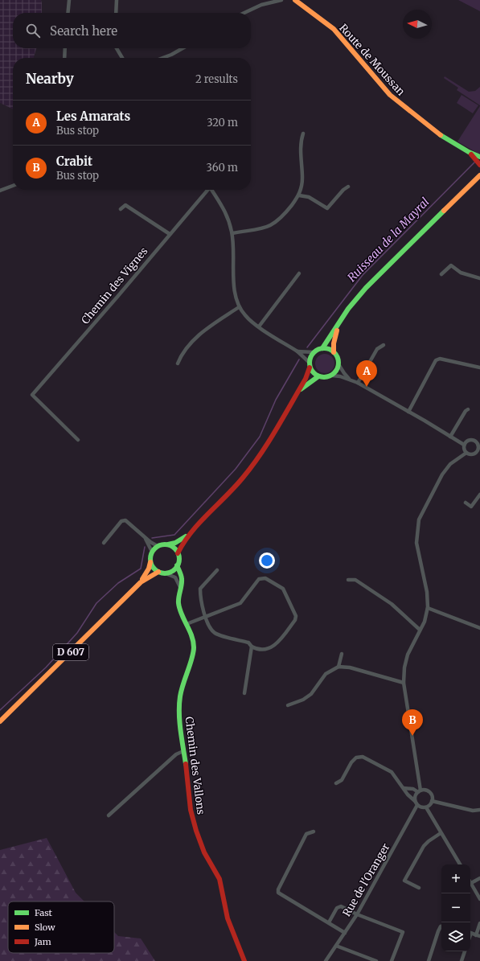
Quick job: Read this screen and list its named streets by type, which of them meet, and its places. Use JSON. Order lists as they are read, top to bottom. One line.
{"streets":{"main road":["Route de Moussan","D 607","Chemin des Vallons"],"street":["Chemin des Vignes","Rue de l'Oranger"]},"crossings":[["D 607","Chemin des Vallons"]],"water":["Ruisseau de la Mayral"],"legend":["Fast","Slow","Jam"],"north":"left","page":{"search":"Search here","heading":["Nearby","2 results"],"list":[{"mark":"A","name":"Les Amarats","note":"Bus stop","value":"320 m"},{"mark":"B","name":"Crabit","note":"Bus stop","value":"360 m"}],"pins":["A","B"],"map_buttons":["+","−"]}}
